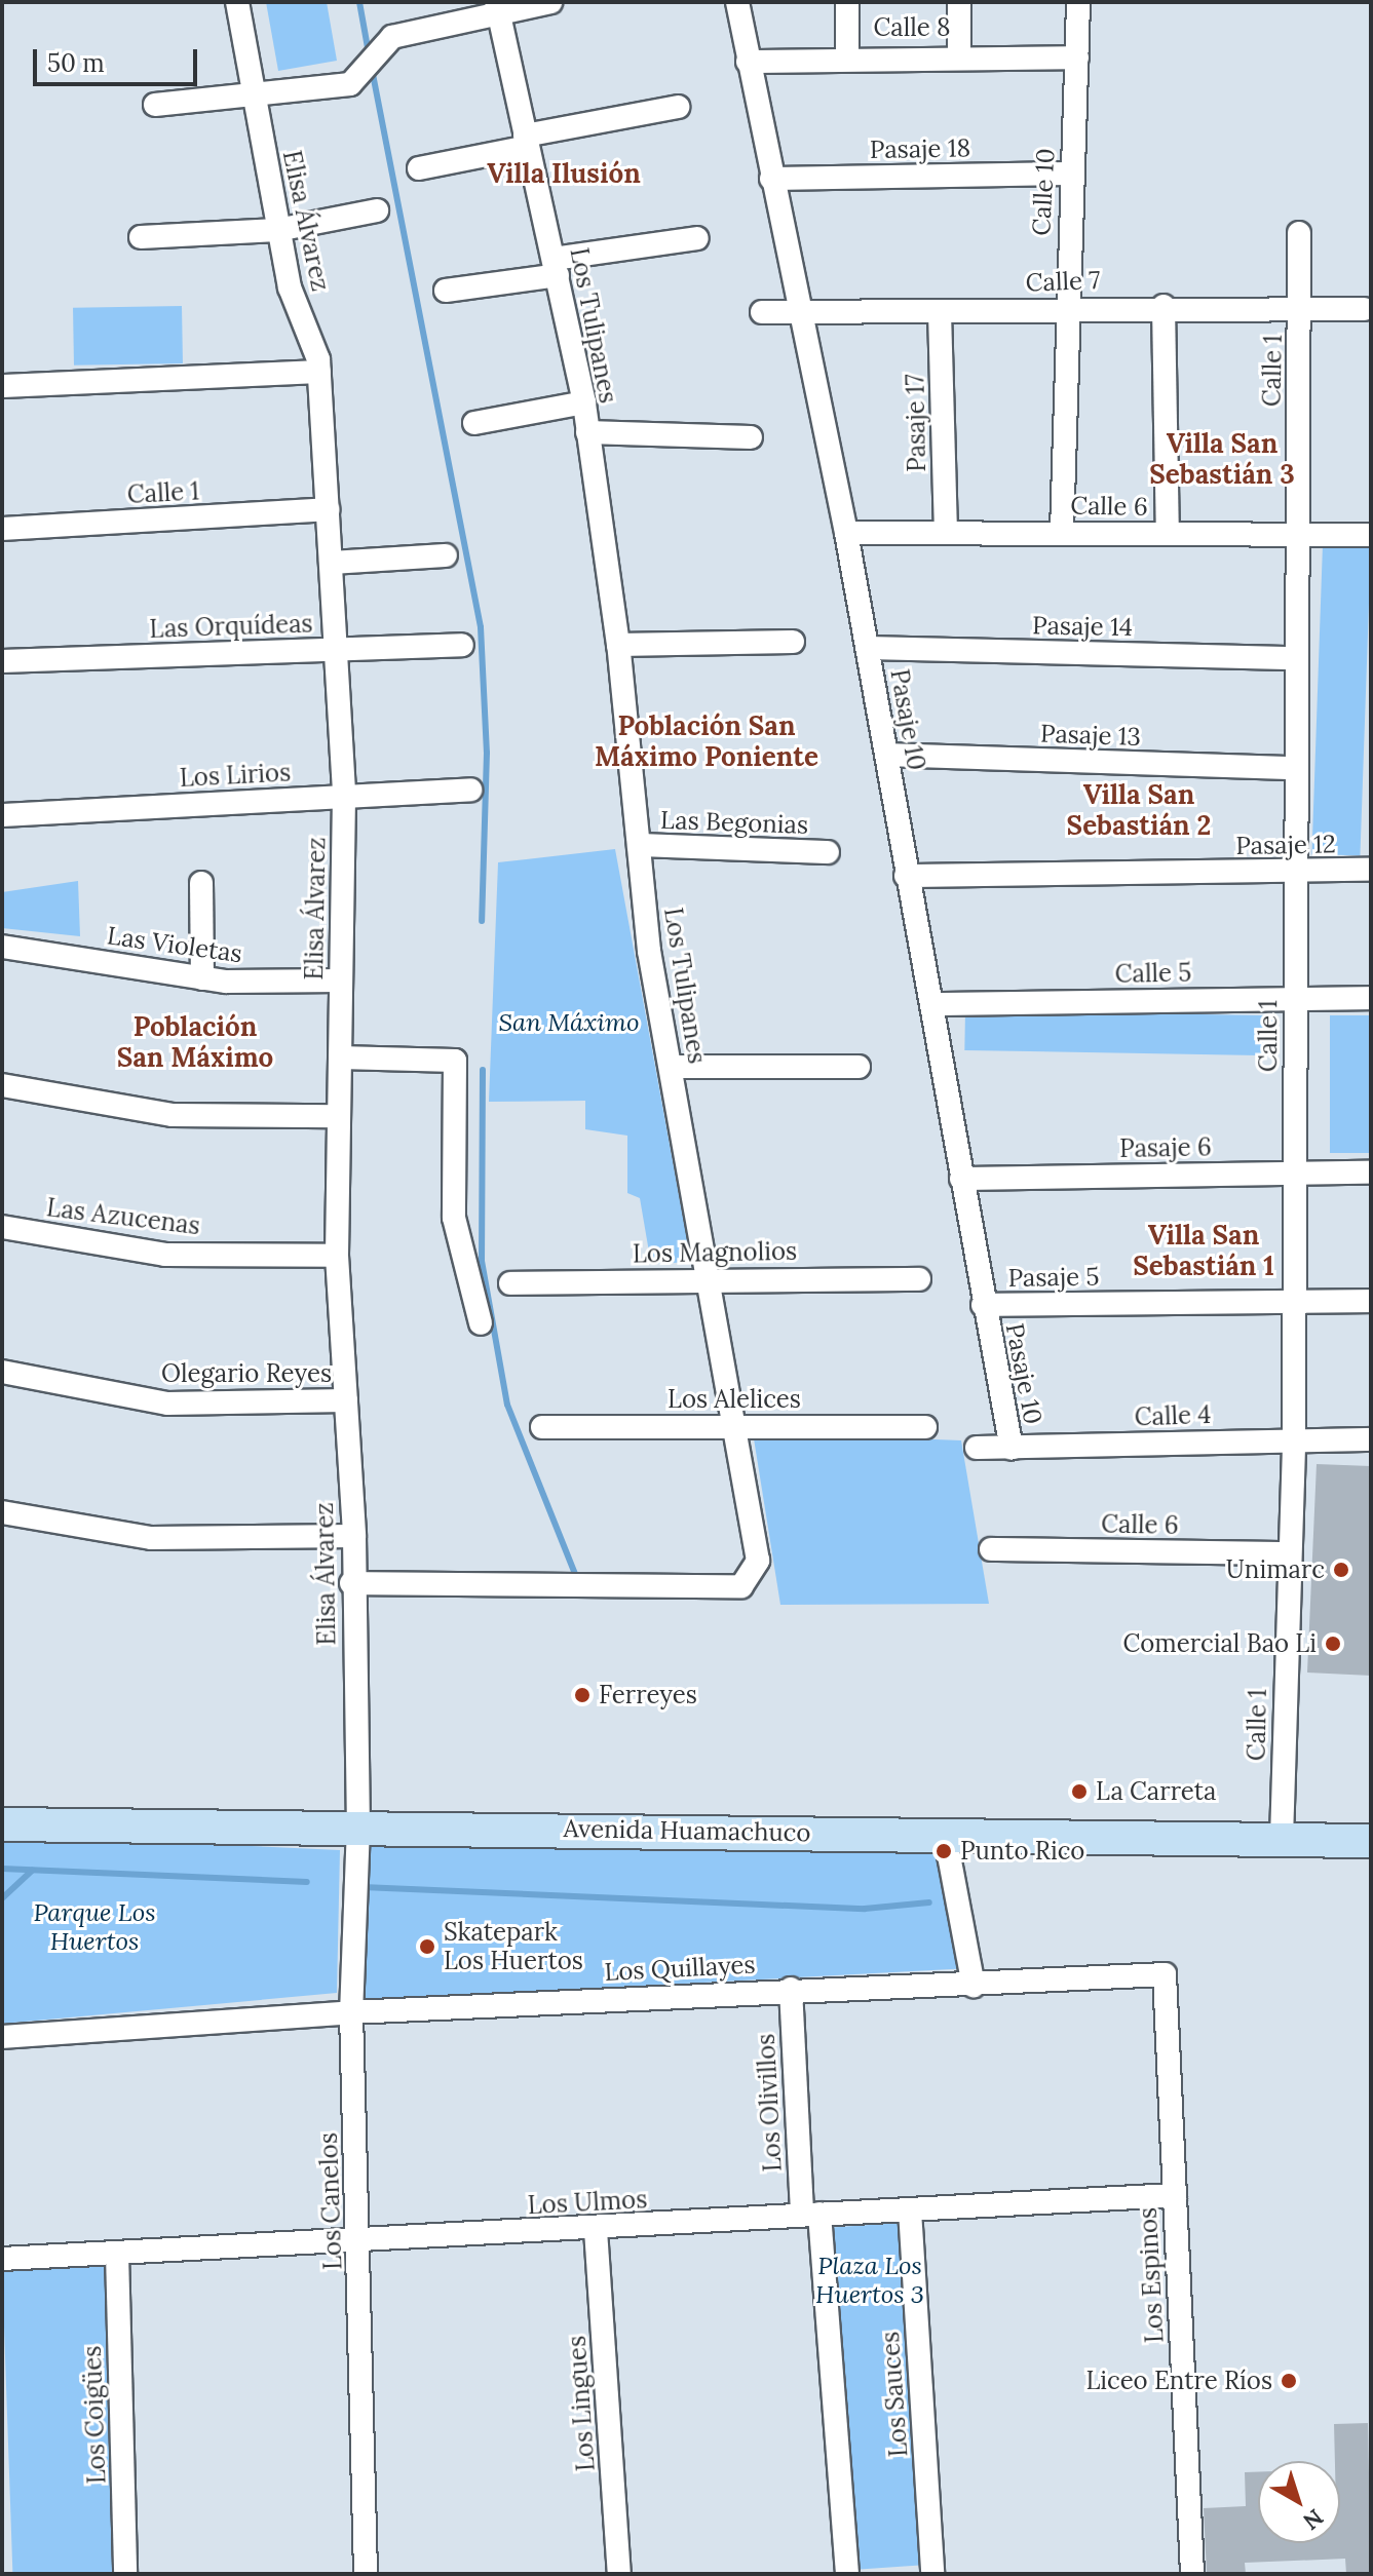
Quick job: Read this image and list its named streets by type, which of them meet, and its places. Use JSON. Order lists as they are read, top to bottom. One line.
{"streets":{"main road":["Avenida Huamachuco"],"street":["Calle 8","Pasaje 18","Calle 10","Elisa Álvarez","Calle 7","Los Tulipanes","Calle 1","Pasaje 17","Calle 6","Las Orquídeas","Pasaje 14","Pasaje 10","Pasaje 13","Los Lirios","Las Begonias","Pasaje 12","Las Violetas","Calle 5","Pasaje 6","Las Azucenas","Los Magnolios","Pasaje 5","Olegario Reyes","Los Alelices","Calle 4","Los Quillayes","Los Olivillos","Los Canelos","Los Ulmos","Los Espinos","Los Sauces","Los Lingues","Los Coigües"]},"crossings":[["Calle 8","Calle 10"],["Calle 8","Pasaje 10"],["Pasaje 18","Calle 10"],["Pasaje 18","Pasaje 10"],["Calle 10","Calle 7"],["Calle 10","Calle 6"],["Elisa Álvarez","Los Tulipanes"],["Elisa Álvarez","Calle 1"],["Elisa Álvarez","Las Orquídeas"],["Elisa Álvarez","Los Lirios"],["Elisa Álvarez","Las Violetas"],["Elisa Álvarez","Las Azucenas"],["Elisa Álvarez","Olegario Reyes"],["Elisa Álvarez","Avenida Huamachuco"],["Elisa Álvarez","Los Canelos"],["Calle 7","Calle 1"],["Calle 7","Pasaje 17"],["Calle 7","Pasaje 10"],["Los Tulipanes","Las Begonias"],["Los Tulipanes","Los Magnolios"],["Los Tulipanes","Los Alelices"],["Calle 1","Calle 6"],["Calle 1","Pasaje 14"],["Calle 1","Pasaje 13"],["Calle 1","Pasaje 12"],["Calle 1","Calle 5"],["Calle 1","Pasaje 6"],["Calle 1","Pasaje 5"],["Calle 1","Calle 4"],["Calle 1","Avenida Huamachuco"],["Pasaje 17","Calle 6"],["Calle 6","Pasaje 10"],["Pasaje 14","Pasaje 10"],["Pasaje 10","Pasaje 13"],["Pasaje 10","Pasaje 12"],["Pasaje 10","Calle 5"],["Pasaje 10","Pasaje 6"],["Pasaje 10","Pasaje 5"],["Pasaje 10","Calle 4"],["Avenida Huamachuco","Los Canelos"],["Los Quillayes","Los Olivillos"],["Los Quillayes","Los Canelos"],["Los Quillayes","Los Espinos"],["Los Olivillos","Los Ulmos"],["Los Canelos","Los Ulmos"],["Los Ulmos","Los Espinos"],["Los Ulmos","Los Sauces"],["Los Ulmos","Los Lingues"],["Los Ulmos","Los Coigües"]],"districts":["Villa Ilusión","Villa San Sebastián 3","Población San Máximo Poniente","Villa San Sebastián 2","Población San Máximo","Villa San Sebastián 1"],"parks":["San Máximo","Parque Los Huertos","Plaza Los Huertos 3"],"places":["Unimarc","Comercial Bao Li","Ferreyes","La Carreta","Punto Rico","Skatepark Los Huertos","Liceo Entre Ríos"],"scale_bar":"50 m","north":"bottom right"}
